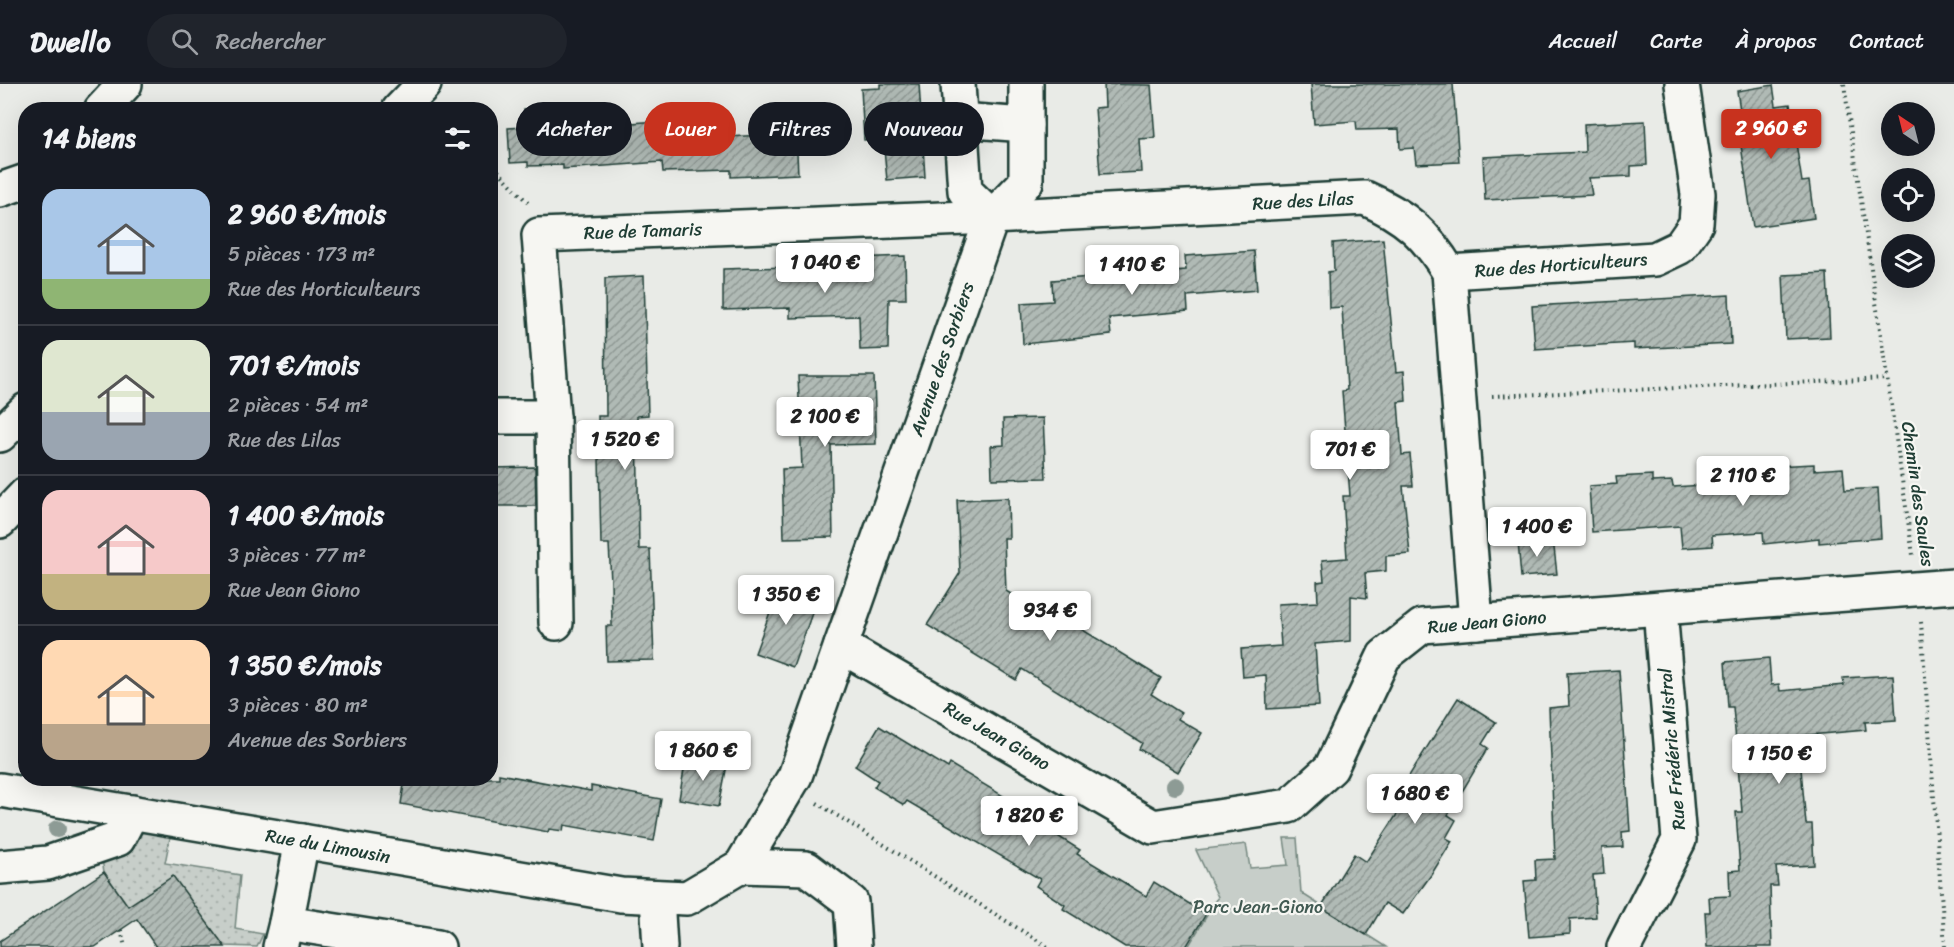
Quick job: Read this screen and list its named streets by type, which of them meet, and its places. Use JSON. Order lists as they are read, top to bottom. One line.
{"streets":{"street":["Rue des Lilas","Rue de Tamaris","Rue des Horticulteurs","Avenue des Sorbiers","Rue Jean Giono","Rue Frédéric Mistral","Rue du Limousin"],"path":["Chemin des Saules"]},"crossings":[["Rue des Lilas","Rue de Tamaris"],["Rue des Lilas","Rue des Horticulteurs"],["Rue des Lilas","Avenue des Sorbiers"],["Rue des Lilas","Rue Jean Giono"],["Rue de Tamaris","Avenue des Sorbiers"],["Avenue des Sorbiers","Rue Jean Giono"],["Avenue des Sorbiers","Rue du Limousin"],["Chemin des Saules","Rue Jean Giono"],["Rue Jean Giono","Rue Frédéric Mistral"]],"parks":["Parc Jean-Giono"],"north":"top left","page":{"header":"Dwello","search":"Rechercher","nav":["Accueil","Carte","À propos","Contact"],"chip":["Acheter","Louer","Filtres","Nouveau"],"heading":"14 biens","price":["2 960 €","1 040 €","1 410 €","2 100 €","1 520 €","701 €","2 110 €","1 400 €","1 350 €","934 €","1 860 €","1 150 €","1 680 €","1 820 €"],"list":[{"name":"2 960 €/mois","note":"5 pièces · 173 m² · Rue des Horticulteurs"},{"name":"701 €/mois","note":"2 pièces · 54 m² · Rue des Lilas"},{"name":"1 400 €/mois","note":"3 pièces · 77 m² · Rue Jean Giono"},{"name":"1 350 €/mois","note":"3 pièces · 80 m² · Avenue des Sorbiers"}]}}
